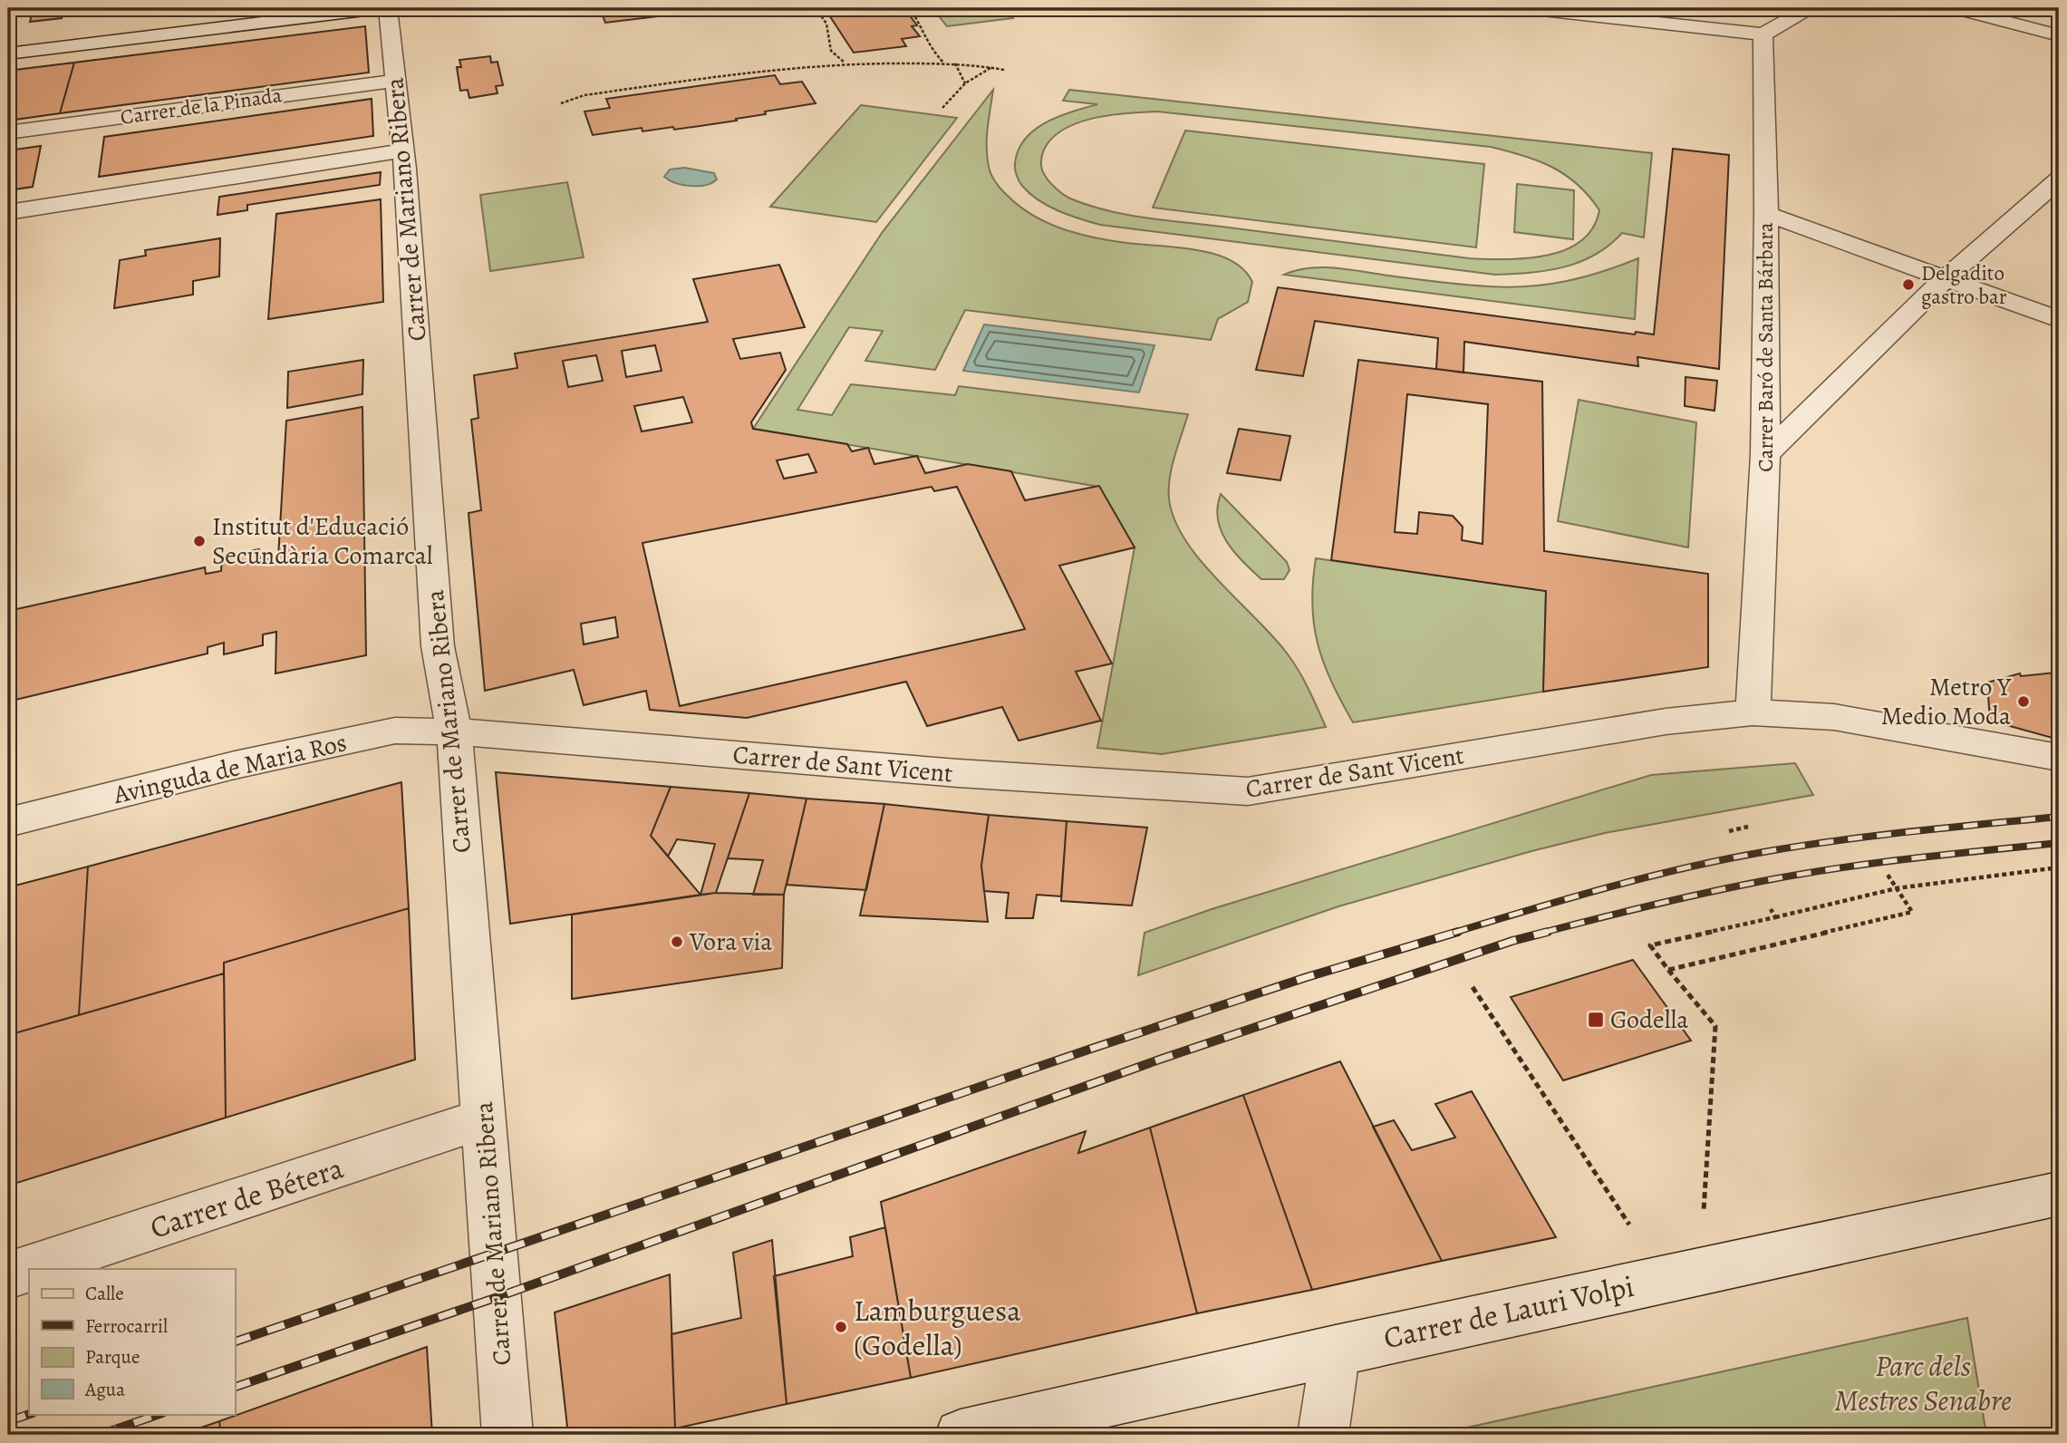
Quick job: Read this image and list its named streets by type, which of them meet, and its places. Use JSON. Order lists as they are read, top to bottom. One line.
{"streets":{"street":["Carrer de la Pinada","Carrer de Mariano Ribera","Carrer Baró de Santa Bárbara","Carrer de Sant Vicent","Avinguda de Maria Ros","Carrer de Bétera","Carrer de Lauri Volpi"]},"crossings":[["Carrer de la Pinada","Carrer de Mariano Ribera"],["Carrer de Mariano Ribera","Carrer de Sant Vicent"],["Carrer de Mariano Ribera","Avinguda de Maria Ros"],["Carrer de Mariano Ribera","Carrer de Bétera"],["Carrer Baró de Santa Bárbara","Carrer de Sant Vicent"],["Carrer de Sant Vicent","Avinguda de Maria Ros"]],"parks":["Parc dels Mestres Senabre"],"places":{"other":["Delgadito gastro bar","Institut d'Educació Secundària Comarcal","Metro Y Medio Moda","Vora via","Lamburguesa (Godella)"],"transit":["Godella"]},"legend":["Calle","Ferrocarril","Parque","Agua"]}
